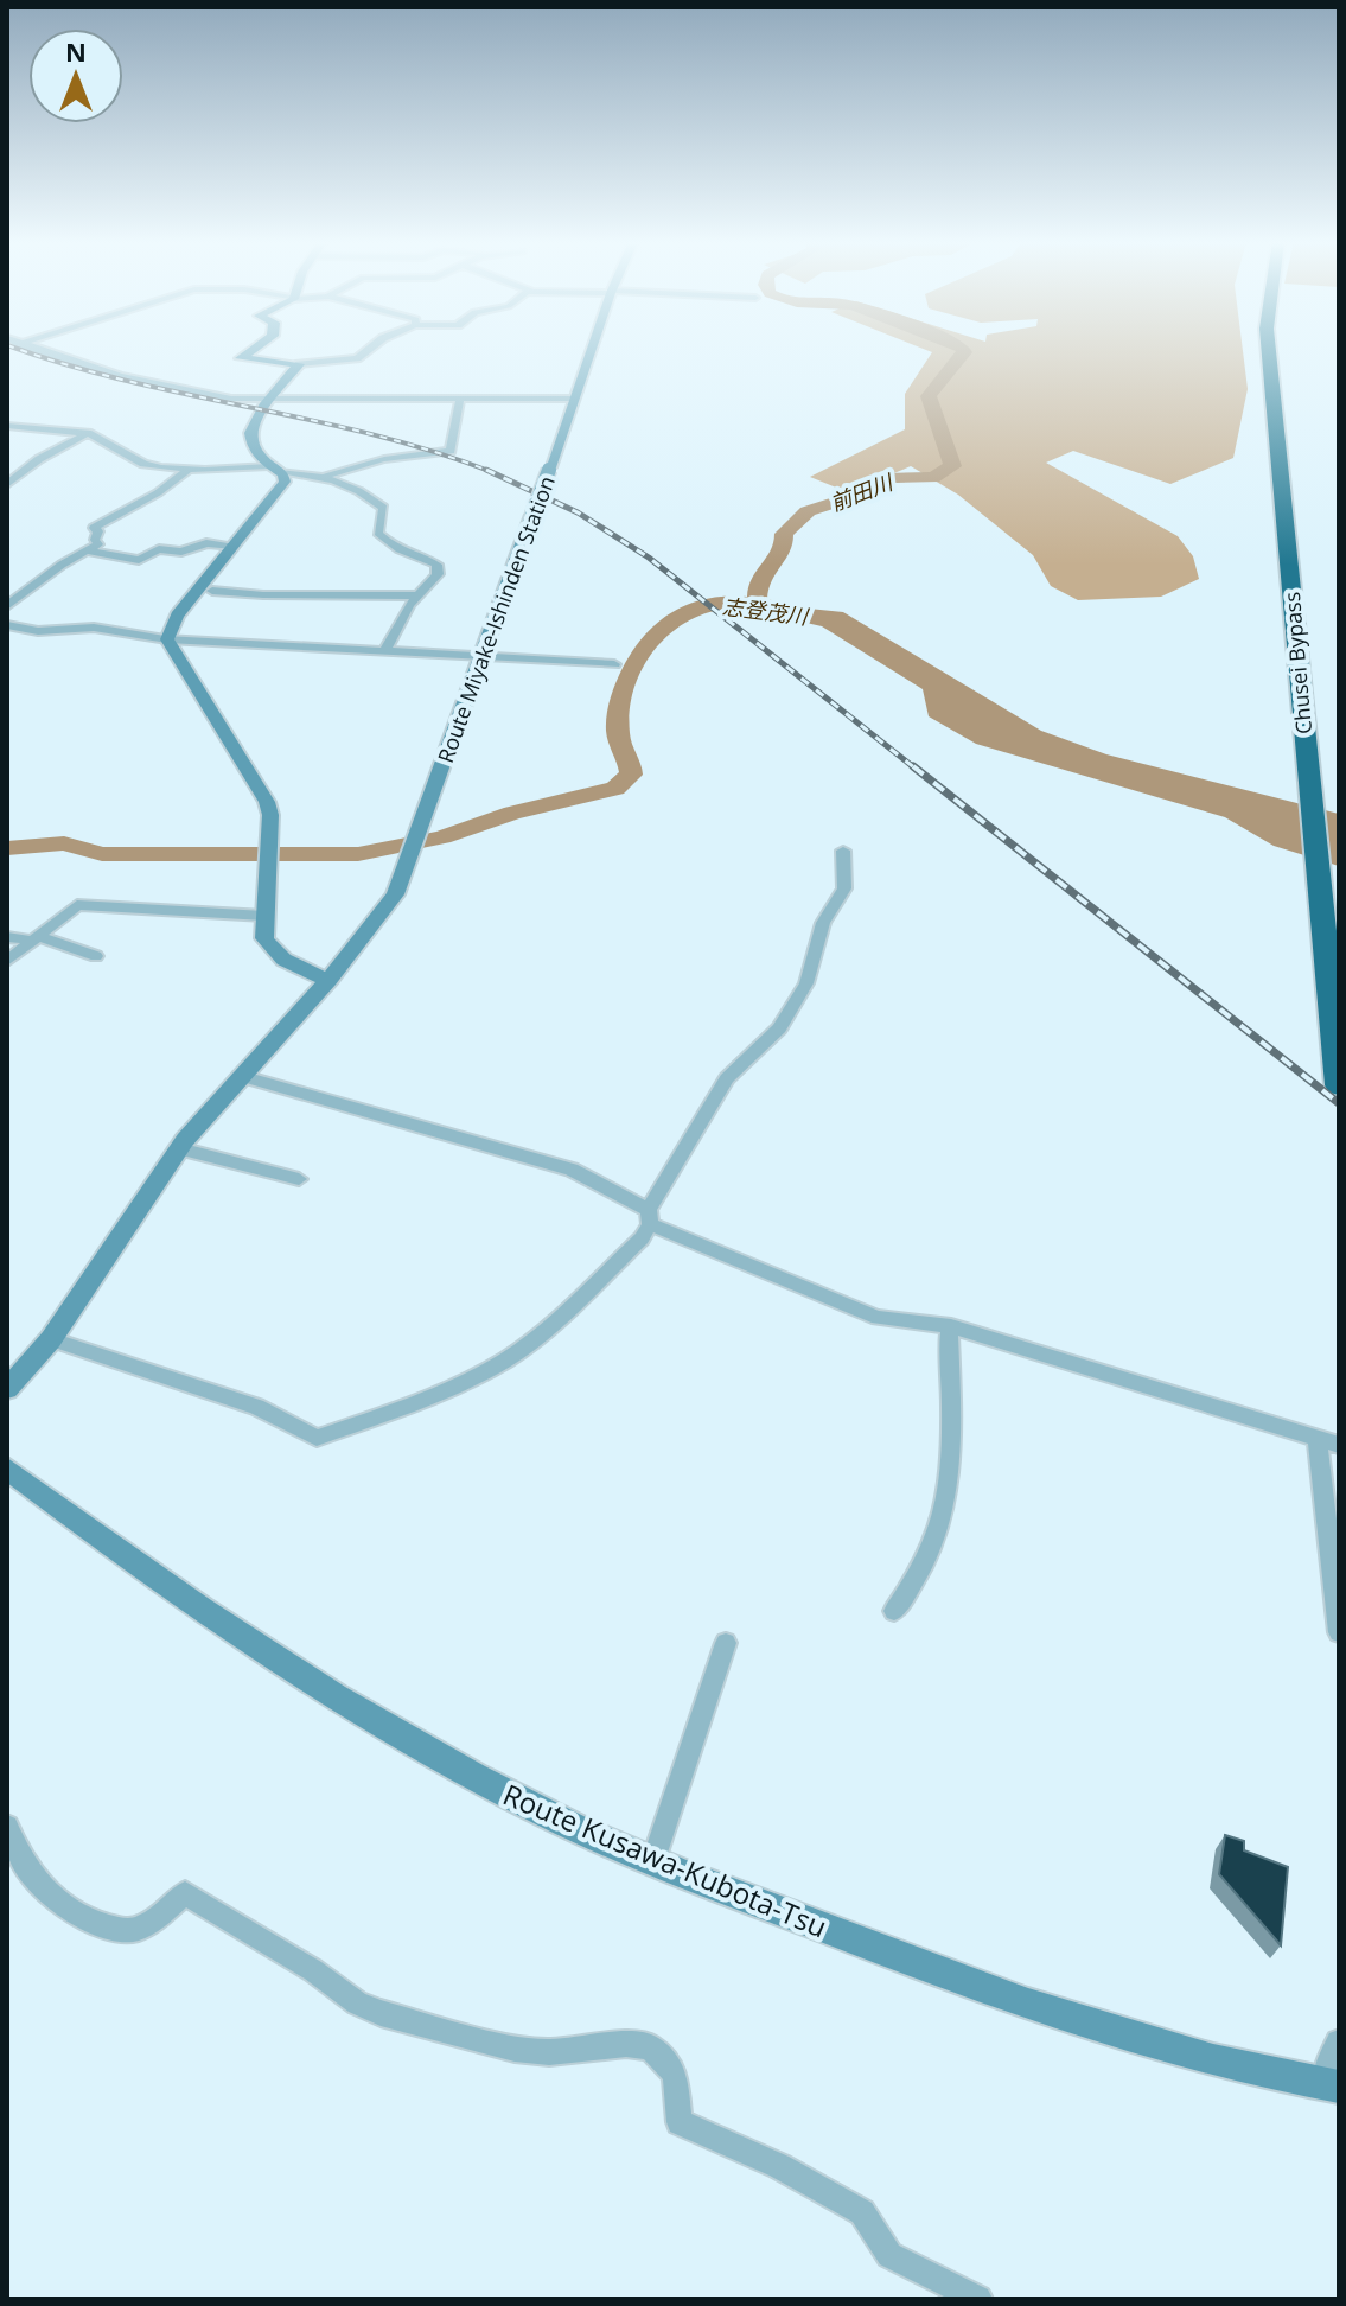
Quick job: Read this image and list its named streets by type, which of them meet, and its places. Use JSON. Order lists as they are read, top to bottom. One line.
{"streets":{"highway":["Chusei Bypass"],"main road":["Route Miyake-Ishinden Station","Route Kusawa-Kubota-Tsu"]},"water":["前田川","志登茂川"],"north":"top"}
